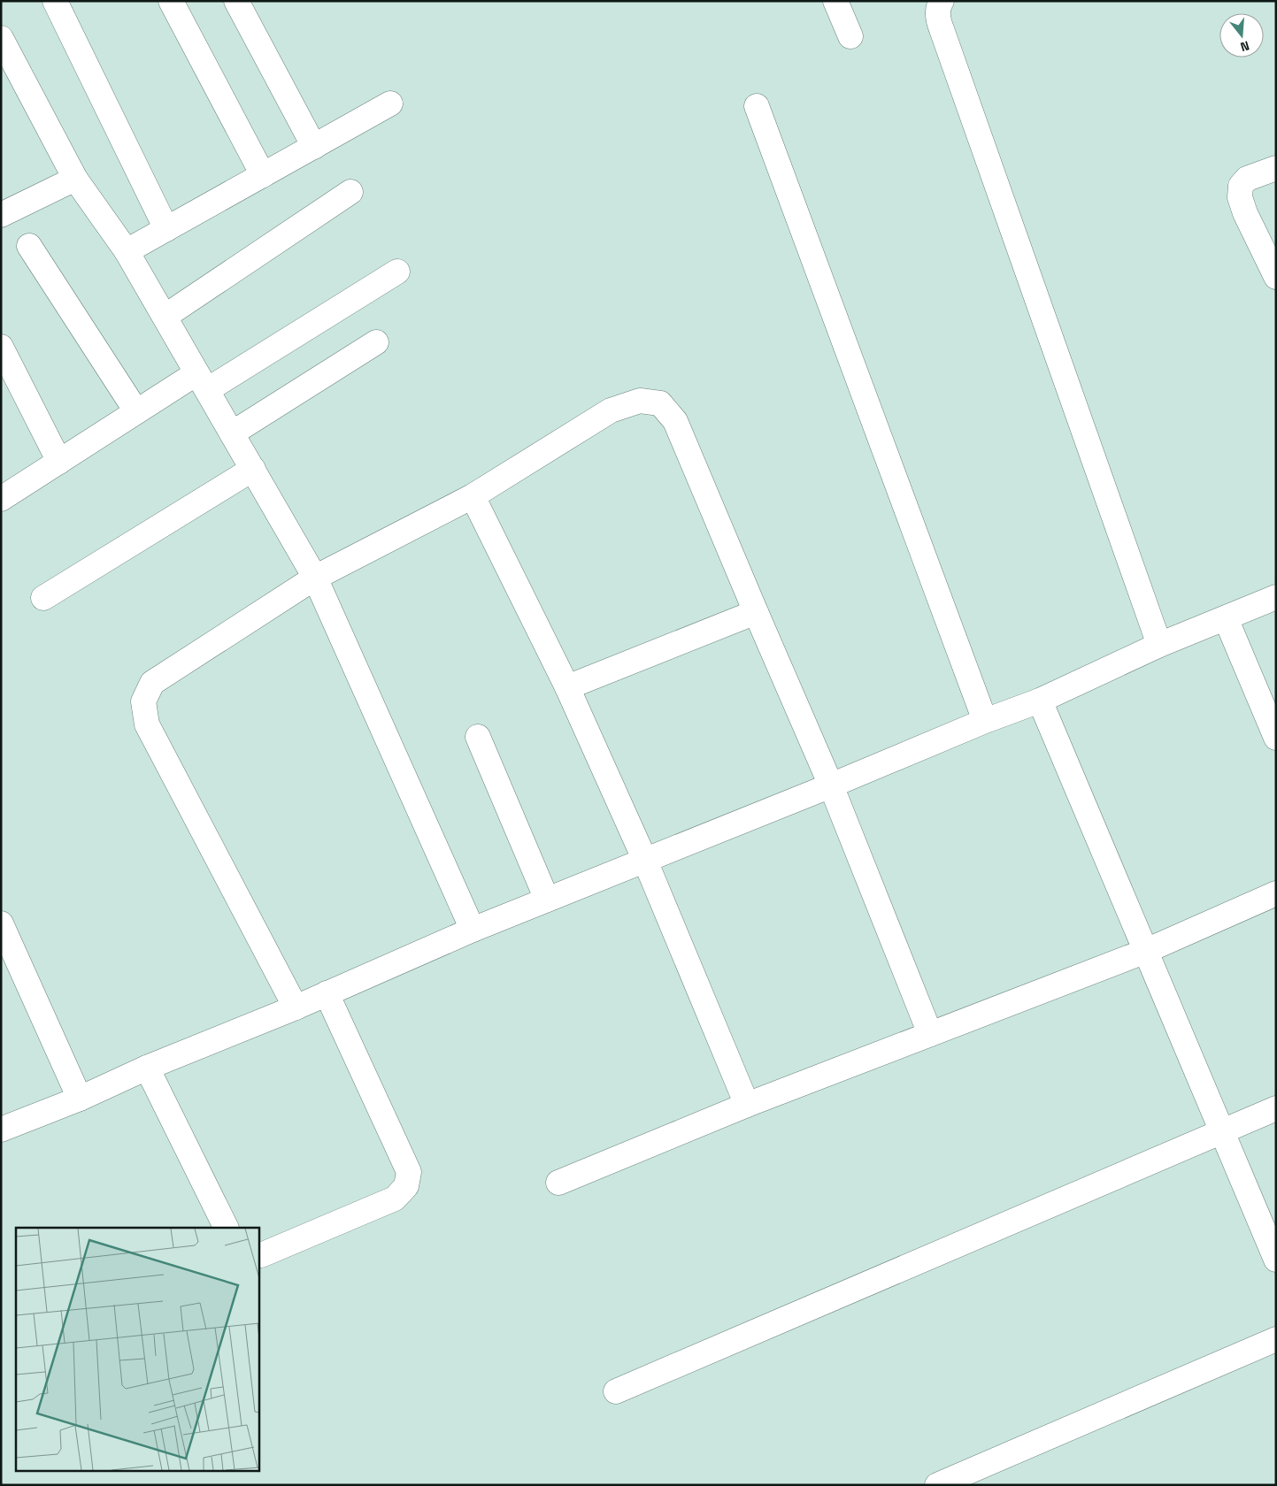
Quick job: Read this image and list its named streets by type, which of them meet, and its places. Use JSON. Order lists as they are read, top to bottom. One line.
{"north":"bottom"}
